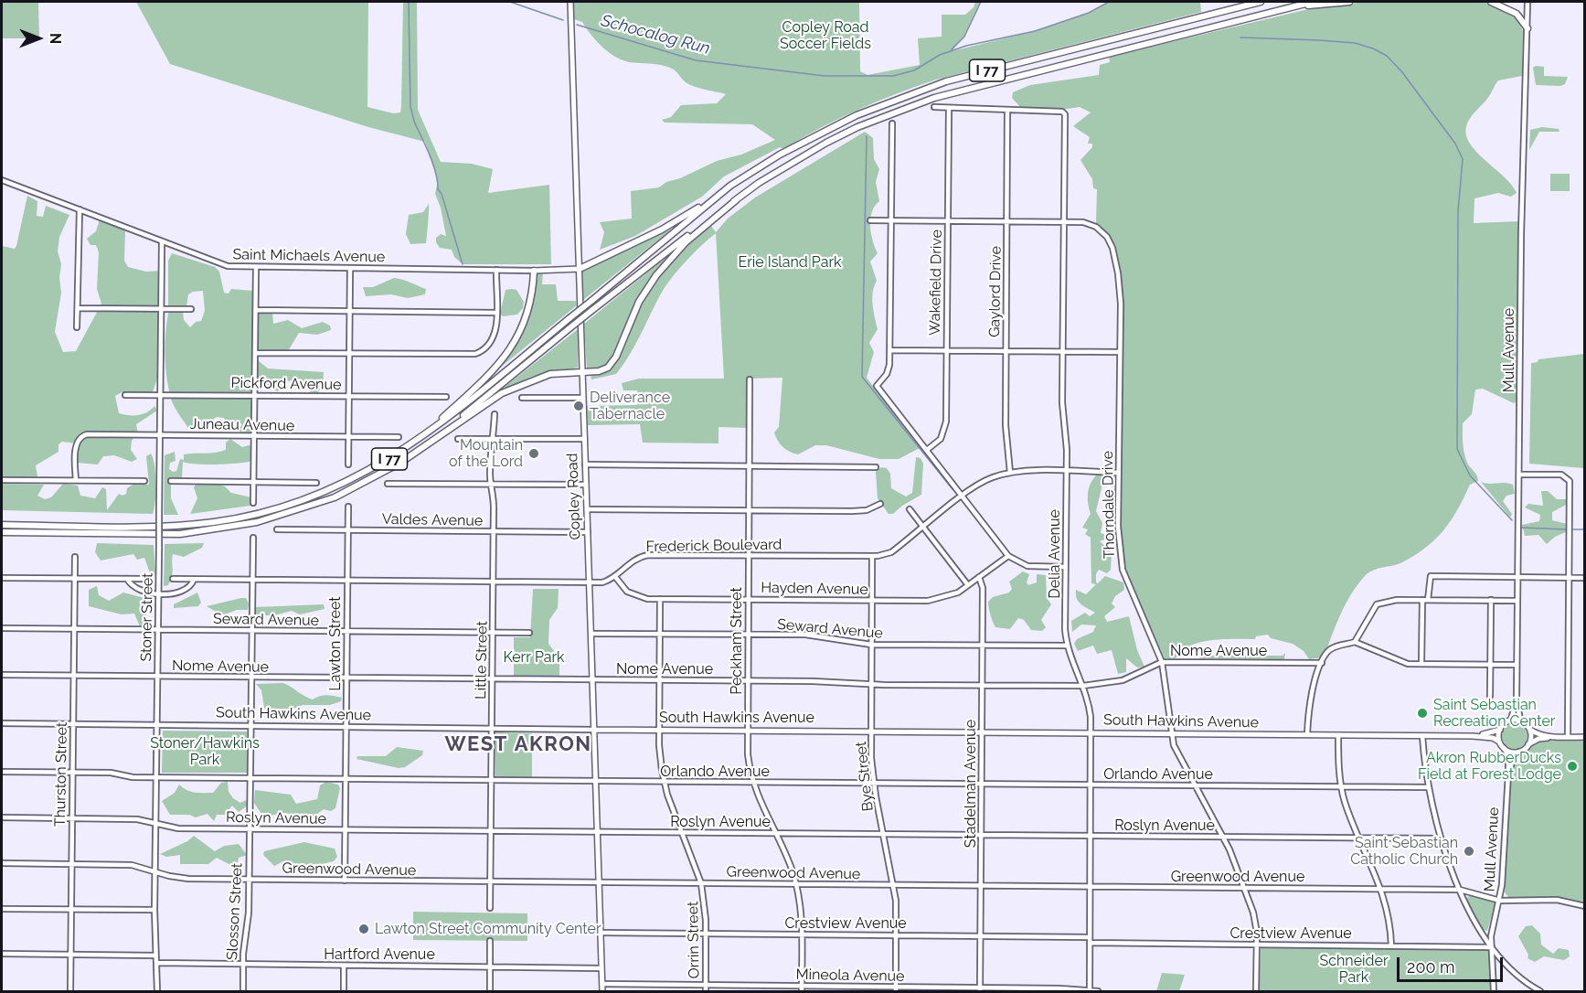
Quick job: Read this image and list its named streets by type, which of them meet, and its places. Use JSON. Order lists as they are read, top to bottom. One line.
{"streets":{"highway":["I 77"],"main road":["Copley Road","South Hawkins Avenue"],"street":["Saint Michaels Avenue","Wakefield Drive","Gaylord Drive","Mull Avenue","Pickford Avenue","Juneau Avenue","Thorndale Drive","Valdes Avenue","Frederick Boulevard","Delia Avenue","Hayden Avenue","Stoner Street","Seward Avenue","Peckham Street","Lawton Street","Nome Avenue","Little Street","Orlando Avenue","Thurston Street","Bye Street","Stadelman Avenue","Roslyn Avenue","Greenwood Avenue","Slosson Street","Crestview Avenue","Orrin Street","Hartford Avenue","Mineola Avenue"]},"crossings":[["Saint Michaels Avenue","Stoner Street"],["Wakefield Drive","Thorndale Drive"],["Gaylord Drive","Thorndale Drive"],["Gaylord Drive","Frederick Boulevard"],["Gaylord Drive","Delia Avenue"],["Mull Avenue","South Hawkins Avenue"],["Mull Avenue","Greenwood Avenue"],["Mull Avenue","Crestview Avenue"],["Pickford Avenue","Stoner Street"],["Juneau Avenue","Stoner Street"],["Copley Road","Valdes Avenue"],["Copley Road","Seward Avenue"],["Copley Road","Nome Avenue"],["Copley Road","South Hawkins Avenue"],["Copley Road","Orlando Avenue"],["Copley Road","Roslyn Avenue"],["Copley Road","Greenwood Avenue"],["Copley Road","Crestview Avenue"],["Copley Road","Hartford Avenue"],["Copley Road","Mineola Avenue"],["Thorndale Drive","Frederick Boulevard"],["Thorndale Drive","Delia Avenue"],["Thorndale Drive","Nome Avenue"],["Thorndale Drive","South Hawkins Avenue"],["Thorndale Drive","Orlando Avenue"],["Thorndale Drive","Roslyn Avenue"],["Thorndale Drive","Greenwood Avenue"],["Thorndale Drive","Crestview Avenue"],["Valdes Avenue","Lawton Street"],["Valdes Avenue","Little Street"],["Frederick Boulevard","Delia Avenue"],["Frederick Boulevard","Hayden Avenue"],["Frederick Boulevard","Peckham Street"],["Frederick Boulevard","Bye Street"],["Delia Avenue","Seward Avenue"],["Delia Avenue","Nome Avenue"],["Delia Avenue","South Hawkins Avenue"],["Delia Avenue","Orlando Avenue"],["Delia Avenue","Roslyn Avenue"],["Delia Avenue","Greenwood Avenue"],["Delia Avenue","Crestview Avenue"],["Delia Avenue","Mineola Avenue"],["Hayden Avenue","Peckham Street"],["Hayden Avenue","Bye Street"],["Hayden Avenue","Stadelman Avenue"],["Hayden Avenue","Orrin Street"],["Stoner Street","Seward Avenue"],["Stoner Street","Nome Avenue"],["Stoner Street","South Hawkins Avenue"],["Stoner Street","Orlando Avenue"],["Stoner Street","Roslyn Avenue"],["Stoner Street","Greenwood Avenue"],["Stoner Street","Hartford Avenue"],["Seward Avenue","Peckham Street"],["Seward Avenue","Lawton Street"],["Seward Avenue","Little Street"],["Seward Avenue","Thurston Street"],["Seward Avenue","Bye Street"],["Seward Avenue","Stadelman Avenue"],["Seward Avenue","Slosson Street"],["Seward Avenue","Orrin Street"],["Peckham Street","Nome Avenue"],["Peckham Street","South Hawkins Avenue"],["Peckham Street","Orlando Avenue"],["Peckham Street","Roslyn Avenue"],["Peckham Street","Greenwood Avenue"],["Peckham Street","Crestview Avenue"],["Peckham Street","Mineola Avenue"],["Lawton Street","Nome Avenue"],["Lawton Street","South Hawkins Avenue"],["Lawton Street","Orlando Avenue"],["Lawton Street","Roslyn Avenue"],["Lawton Street","Greenwood Avenue"],["Nome Avenue","Little Street"],["Nome Avenue","Thurston Street"],["Nome Avenue","Bye Street"],["Nome Avenue","Stadelman Avenue"],["Nome Avenue","Slosson Street"],["Nome Avenue","Orrin Street"],["Little Street","South Hawkins Avenue"],["Little Street","Orlando Avenue"],["Little Street","Roslyn Avenue"],["Little Street","Greenwood Avenue"],["South Hawkins Avenue","Thurston Street"],["South Hawkins Avenue","Bye Street"],["South Hawkins Avenue","Stadelman Avenue"],["South Hawkins Avenue","Slosson Street"],["South Hawkins Avenue","Orrin Street"],["Orlando Avenue","Thurston Street"],["Orlando Avenue","Bye Street"],["Orlando Avenue","Stadelman Avenue"],["Orlando Avenue","Slosson Street"],["Orlando Avenue","Orrin Street"],["Thurston Street","Roslyn Avenue"],["Thurston Street","Greenwood Avenue"],["Bye Street","Roslyn Avenue"],["Bye Street","Greenwood Avenue"],["Bye Street","Crestview Avenue"],["Bye Street","Mineola Avenue"],["Stadelman Avenue","Roslyn Avenue"],["Stadelman Avenue","Greenwood Avenue"],["Stadelman Avenue","Crestview Avenue"],["Stadelman Avenue","Mineola Avenue"],["Roslyn Avenue","Slosson Street"],["Roslyn Avenue","Orrin Street"],["Greenwood Avenue","Slosson Street"],["Greenwood Avenue","Orrin Street"],["Slosson Street","Hartford Avenue"],["Crestview Avenue","Orrin Street"],["Orrin Street","Mineola Avenue"]],"districts":["WEST AKRON"],"water":["Schocalog Run"],"parks":["Copley Road Soccer Fields","Erie Island Park","Kerr Park","Stoner/Hawkins Park","Schneider Park"],"places":["Deliverance Tabernacle","Mountain of the Lord","Saint Sebastian Recreation Center","Akron RubberDucks Field at Forest Lodge","Saint Sebastian Catholic Church","Lawton Street Community Center"],"scale_bar":"200 m","north":"right"}
